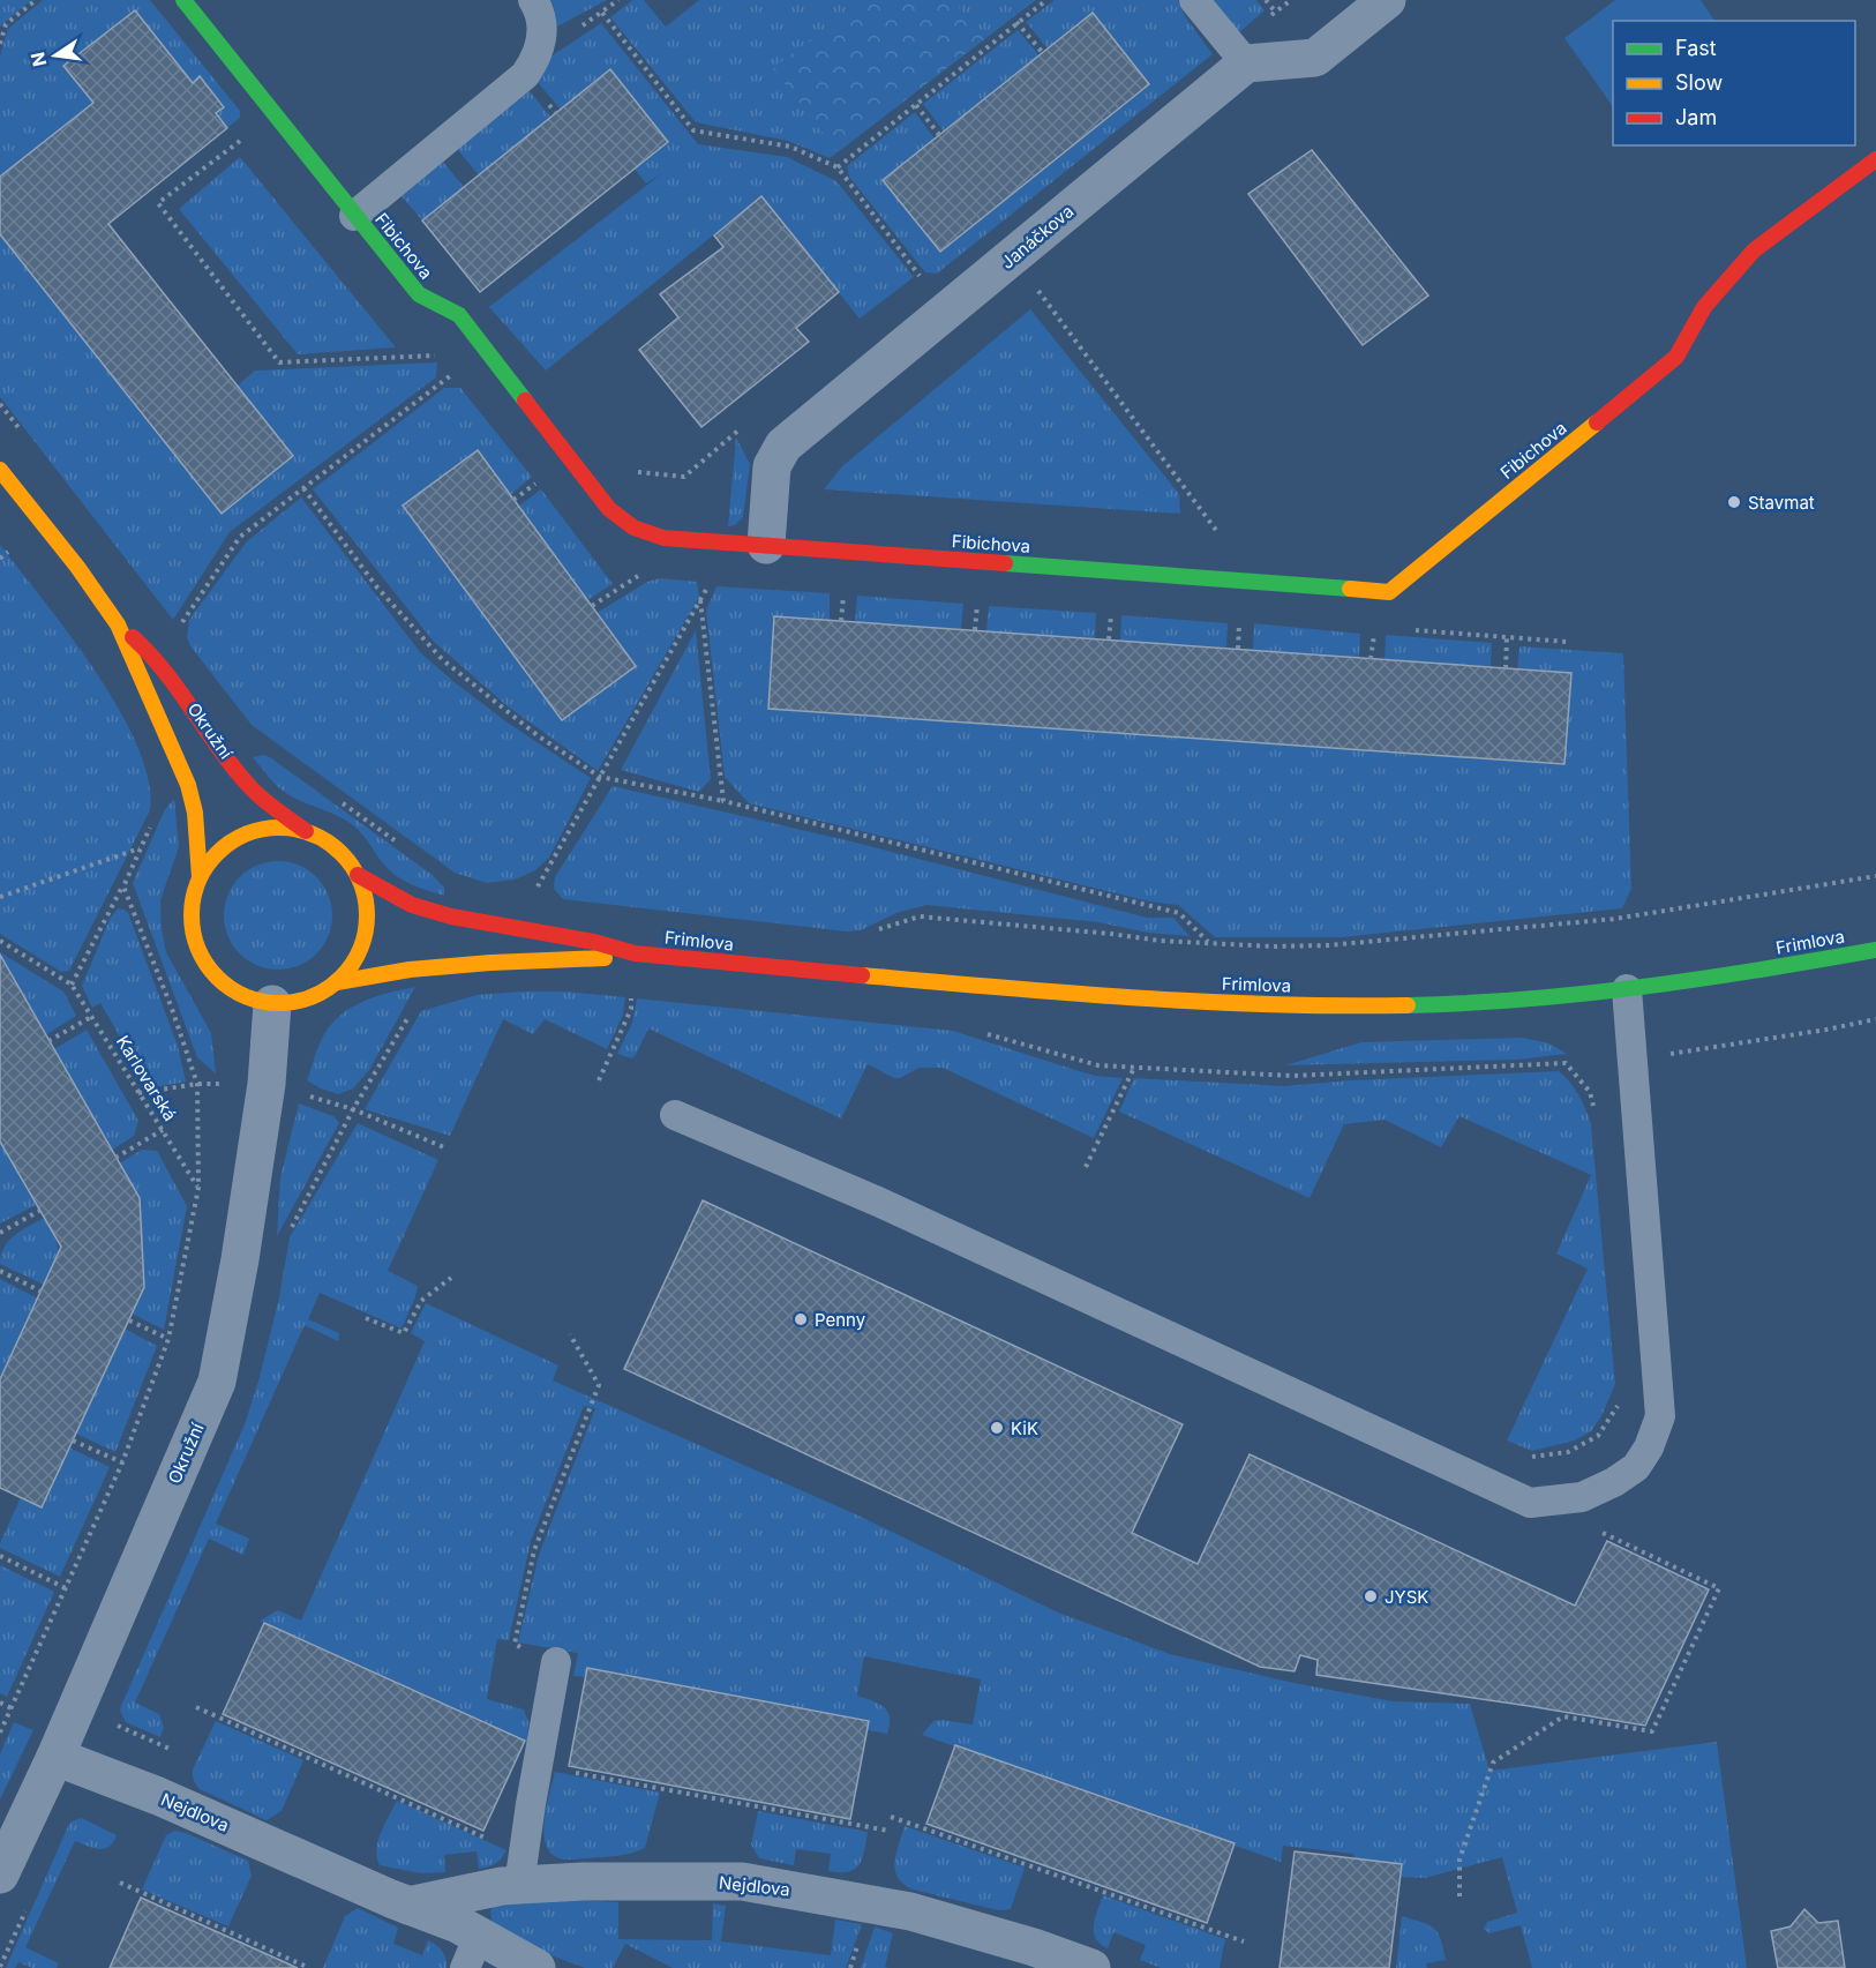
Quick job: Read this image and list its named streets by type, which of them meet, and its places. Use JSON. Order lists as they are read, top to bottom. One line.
{"streets":{"main road":["Fibichova","Okružní","Frimlova"],"street":["Janáčkova","Nejdlova"],"path":["Karlovarská"]},"crossings":[["Janáčkova","Fibichova"],["Okružní","Frimlova"],["Okružní","Nejdlova"]],"places":["Stavmat","Penny","KiK","JYSK"],"legend":["Fast","Slow","Jam"],"north":"left"}
